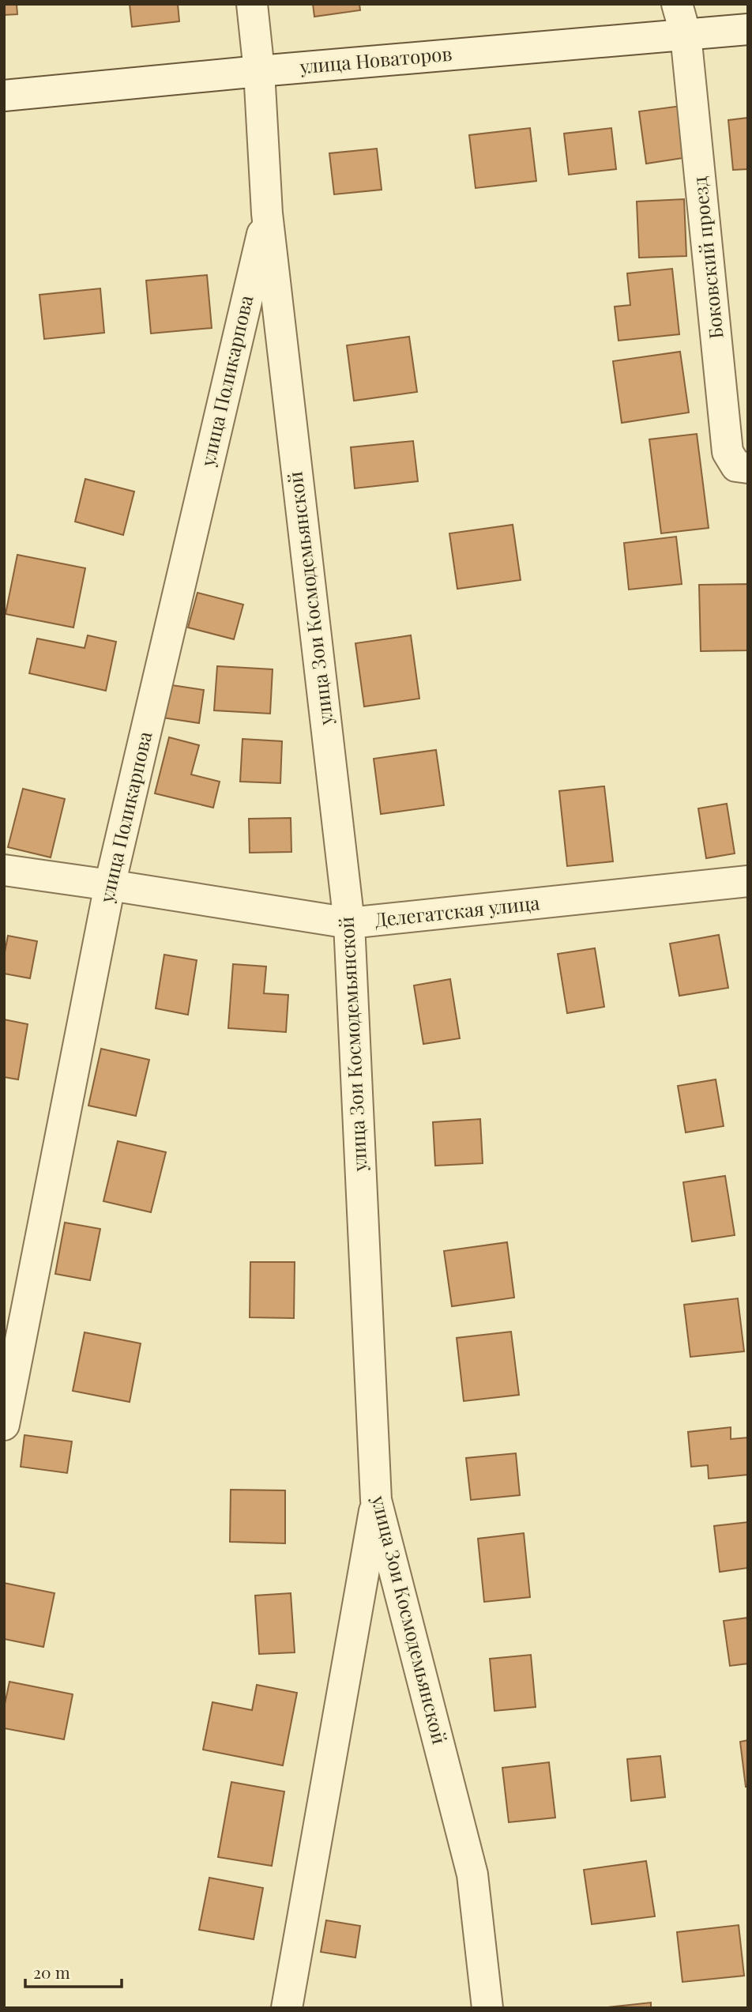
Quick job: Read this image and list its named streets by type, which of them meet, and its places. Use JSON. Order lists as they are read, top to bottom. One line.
{"streets":{"street":["улица Новаторов","Боковский проезд","улица Поликарпова","улица Зои Космодемьянской","Делегатская улица"]},"crossings":[["улица Новаторов","Боковский проезд"],["улица Новаторов","улица Зои Космодемьянской"],["улица Поликарпова","улица Зои Космодемьянской"],["улица Поликарпова","Делегатская улица"],["улица Зои Космодемьянской","Делегатская улица"]],"scale_bar":"20 m"}
